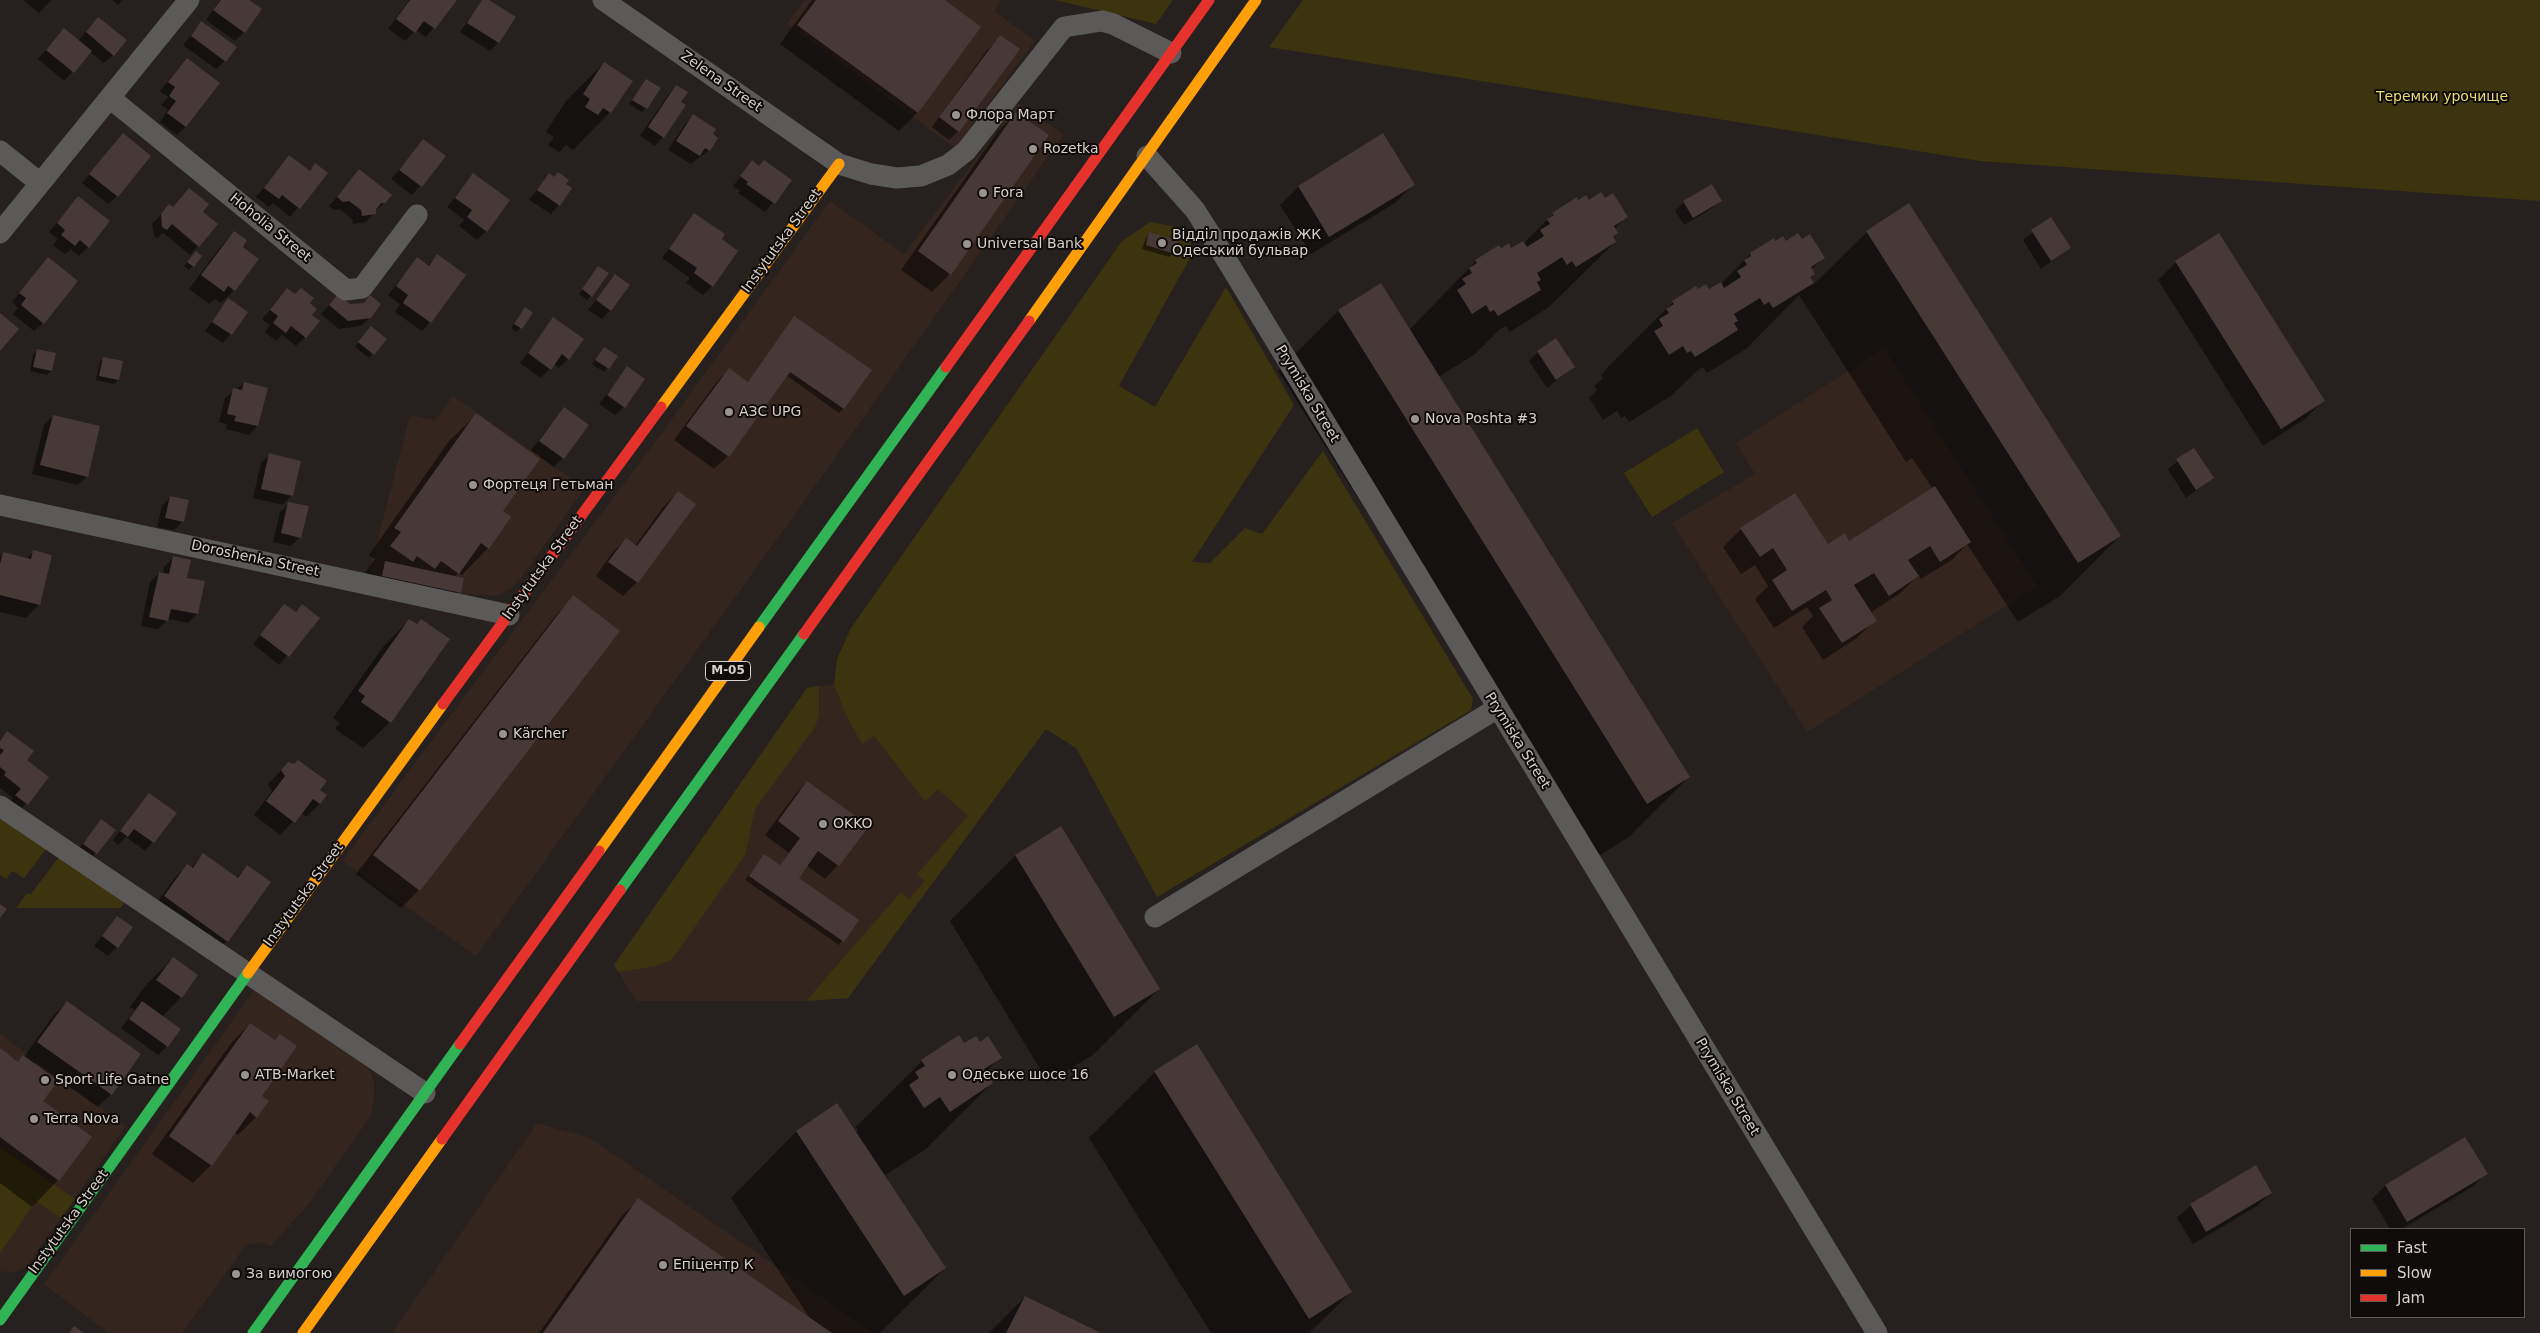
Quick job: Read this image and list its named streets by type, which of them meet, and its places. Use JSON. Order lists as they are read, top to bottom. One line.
{"streets":{"main road":["Instytutska Street","М-05"],"street":["Zelena Street","Hoholia Street","Prymiska Street","Doroshenka Street"]},"crossings":[["Zelena Street","Instytutska Street"],["Zelena Street","М-05"],["Instytutska Street","Doroshenka Street"],["Prymiska Street","М-05"]],"parks":["Теремки урочище"],"places":["Флора Март","Rozetka","Fora","Відділ продажів ЖК Одеський бульвар","Universal Bank","АЗС UPG","Nova Poshta #3","Фортеця Гетьман","Kärcher","OKKO","ATB-Market","Одеське шосе 16","Sport Life Gatne","Terra Nova","Епіцентр К","За вимогою"],"legend":["Fast","Slow","Jam"]}
